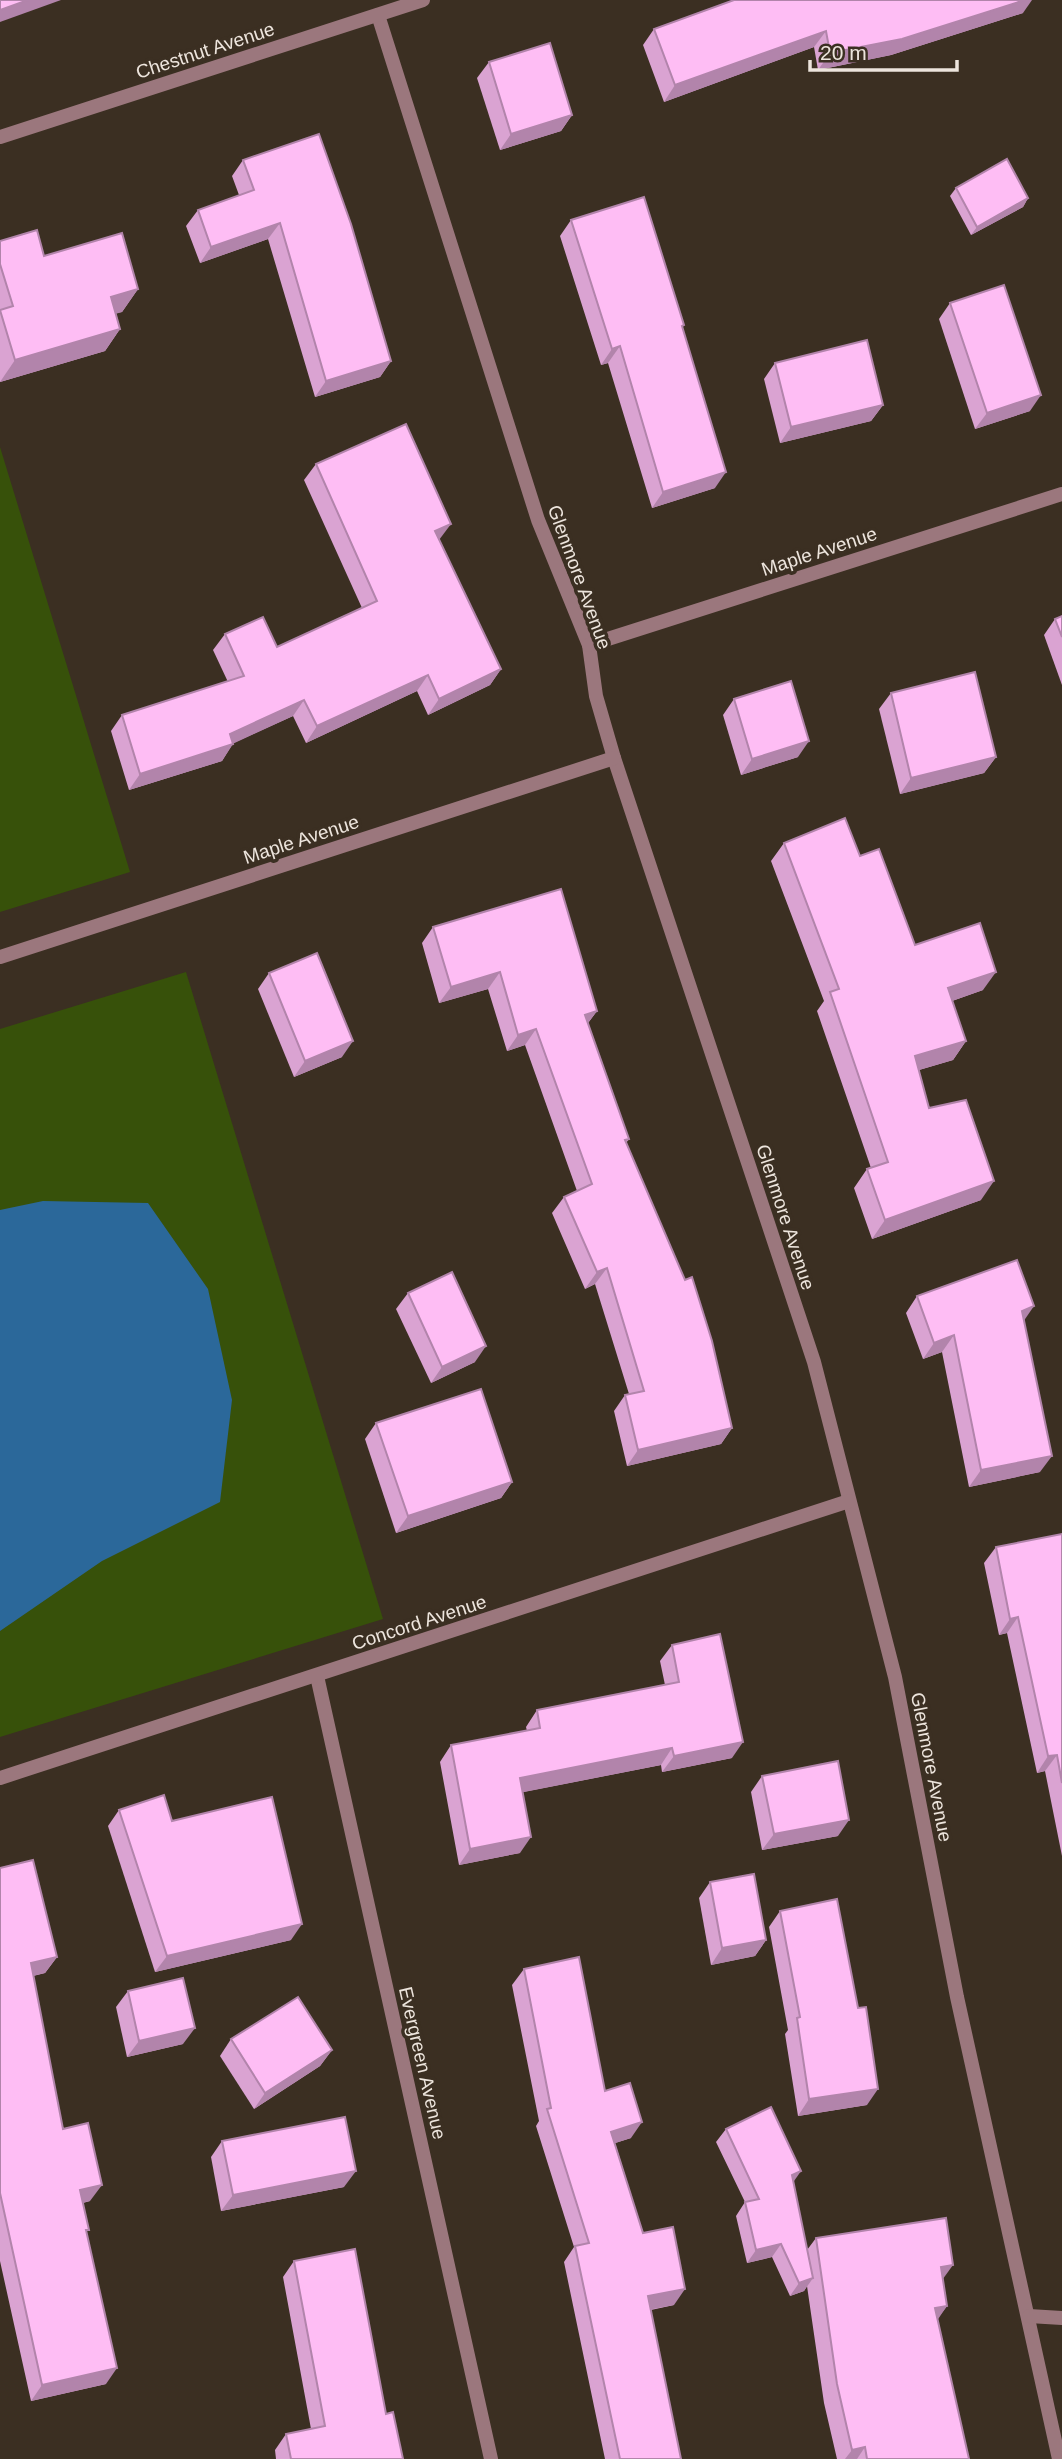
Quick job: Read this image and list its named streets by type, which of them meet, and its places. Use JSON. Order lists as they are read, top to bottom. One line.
{"streets":{"street":["Chestnut Avenue","Maple Avenue","Glenmore Avenue","Concord Avenue","Evergreen Avenue"]},"crossings":[["Chestnut Avenue","Glenmore Avenue"],["Maple Avenue","Glenmore Avenue"],["Glenmore Avenue","Concord Avenue"],["Concord Avenue","Evergreen Avenue"]],"scale_bar":"20 m"}
